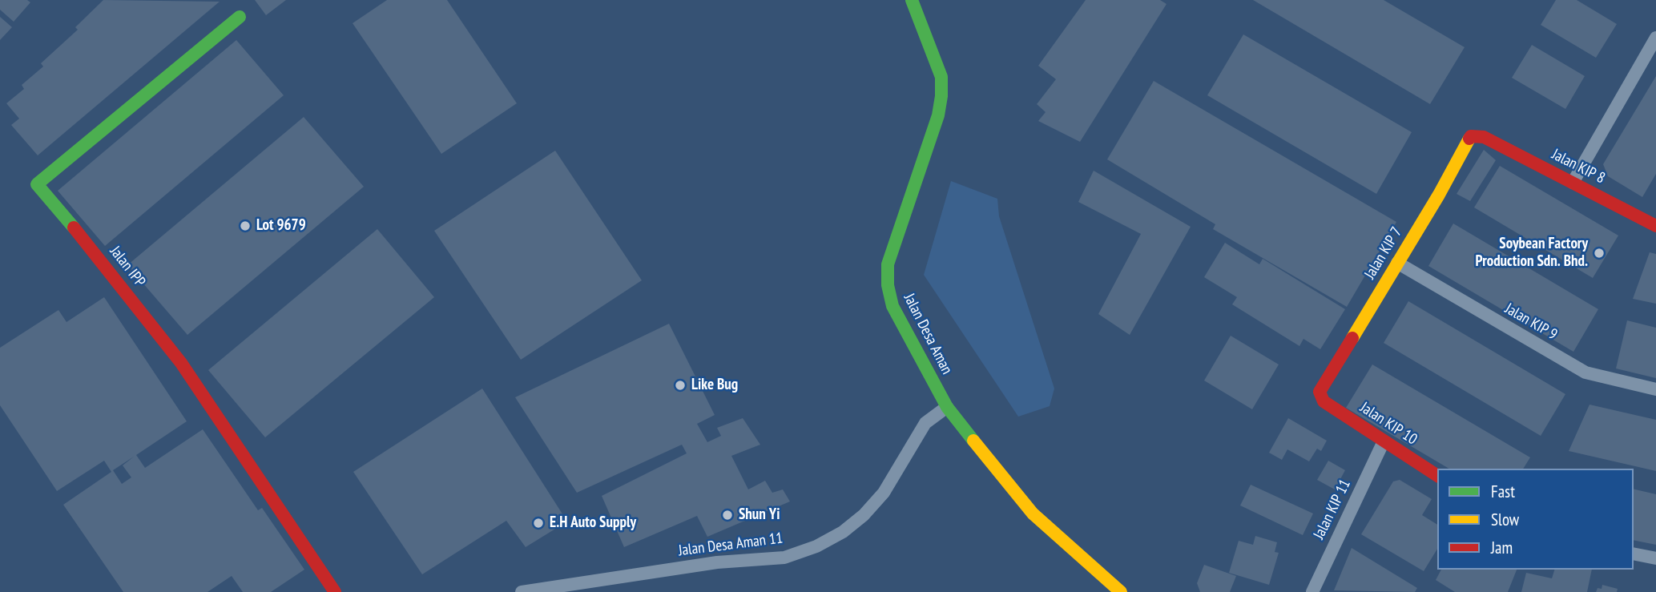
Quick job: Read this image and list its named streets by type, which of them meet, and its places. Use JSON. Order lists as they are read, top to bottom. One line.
{"streets":{"street":["Jalan KIP 8","Jalan KIP 7","Jalan IPP","Jalan KIP 9","Jalan Desa Aman","Jalan KIP 10","Jalan KIP 11","Jalan Desa Aman 11"]},"crossings":[["Jalan KIP 8","Jalan KIP 7"],["Jalan KIP 7","Jalan KIP 9"],["Jalan KIP 7","Jalan KIP 10"],["Jalan Desa Aman","Jalan Desa Aman 11"],["Jalan KIP 10","Jalan KIP 11"]],"places":["Lot 9679","Soybean Factory Production Sdn. Bhd.","Like Bug","Shun Yi","E.H Auto Supply"],"legend":["Fast","Slow","Jam"]}
